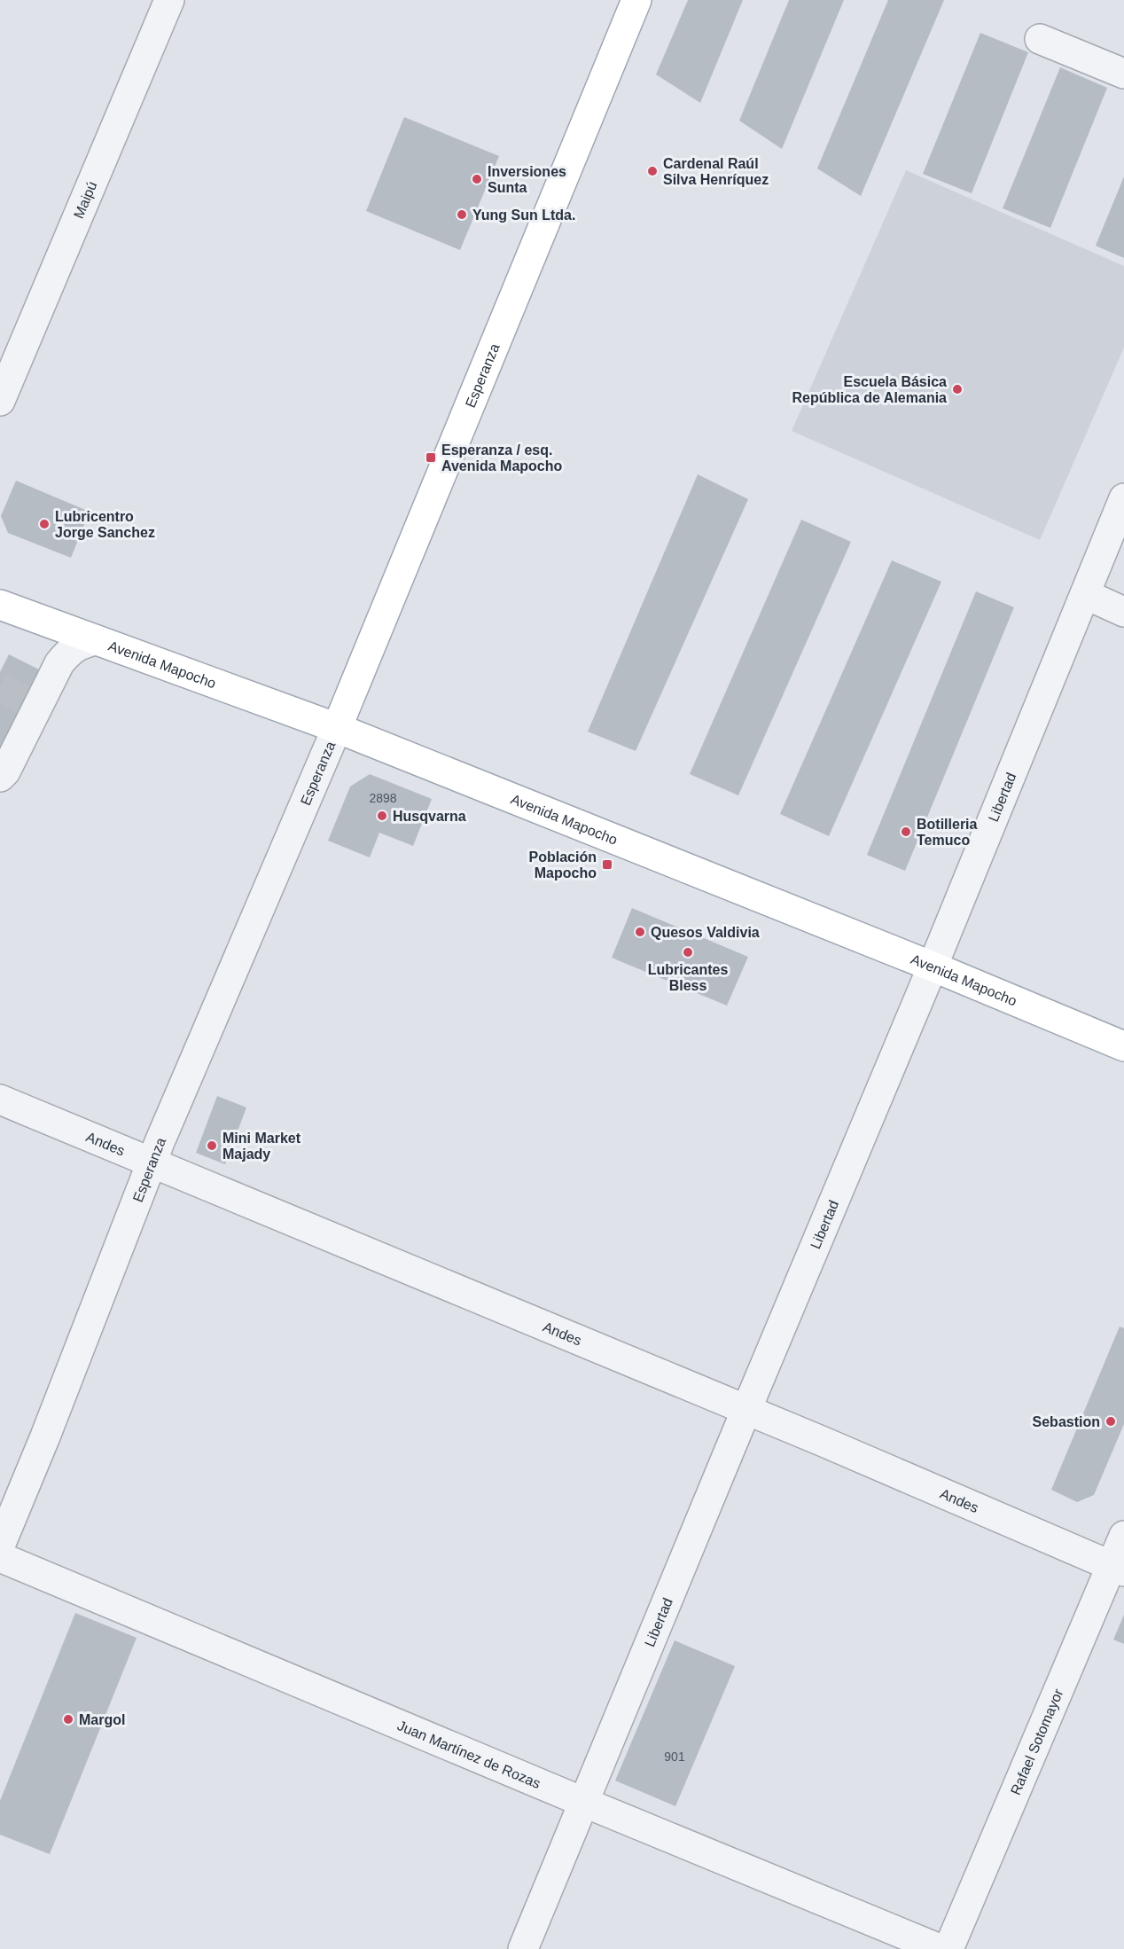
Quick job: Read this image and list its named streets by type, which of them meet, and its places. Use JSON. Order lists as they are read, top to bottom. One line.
{"streets":{"main road":["Esperanza","Avenida Mapocho"],"street":["Maipú","Libertad","Andes","Rafael Sotomayor","Juan Martínez de Rozas"]},"crossings":[["Esperanza","Avenida Mapocho"],["Esperanza","Andes"],["Avenida Mapocho","Libertad"],["Libertad","Andes"],["Libertad","Juan Martínez de Rozas"],["Andes","Rafael Sotomayor"]],"places":{"other":["Cardenal Raúl Silva Henríquez","Inversiones Sunta","Yung Sun Ltda.","Escuela Básica República de Alemania","Lubricentro Jorge Sanchez","Husqvarna","Botilleria Temuco","Quesos Valdivia","Lubricantes Bless","Mini Market Majady","Sebastion","Margol"],"transit":["Esperanza / esq. Avenida Mapocho","Población Mapocho"]},"house_numbers":["2898","901"]}
